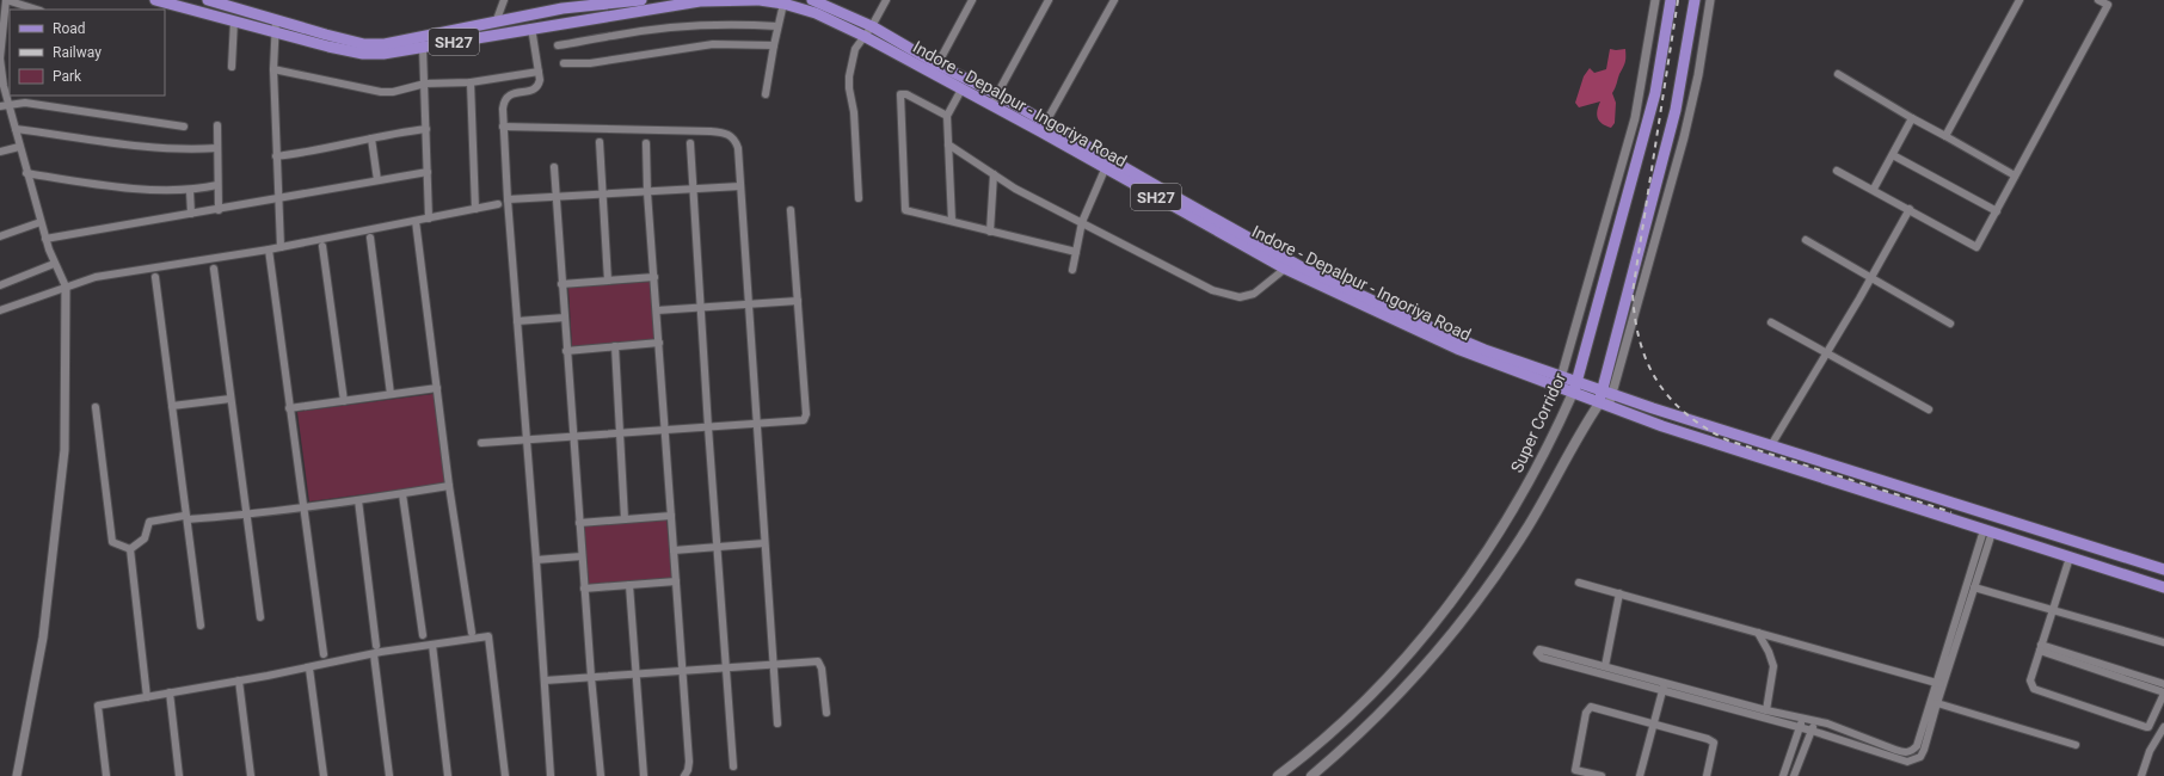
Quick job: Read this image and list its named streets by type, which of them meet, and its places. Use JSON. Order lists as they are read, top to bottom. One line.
{"streets":{"main road":["SH27","Indore - Depalpur - Ingoriya Road","Super Corridor"]},"crossings":[["Indore - Depalpur - Ingoriya Road","Super Corridor"]],"legend":["Road","Railway","Park"]}
